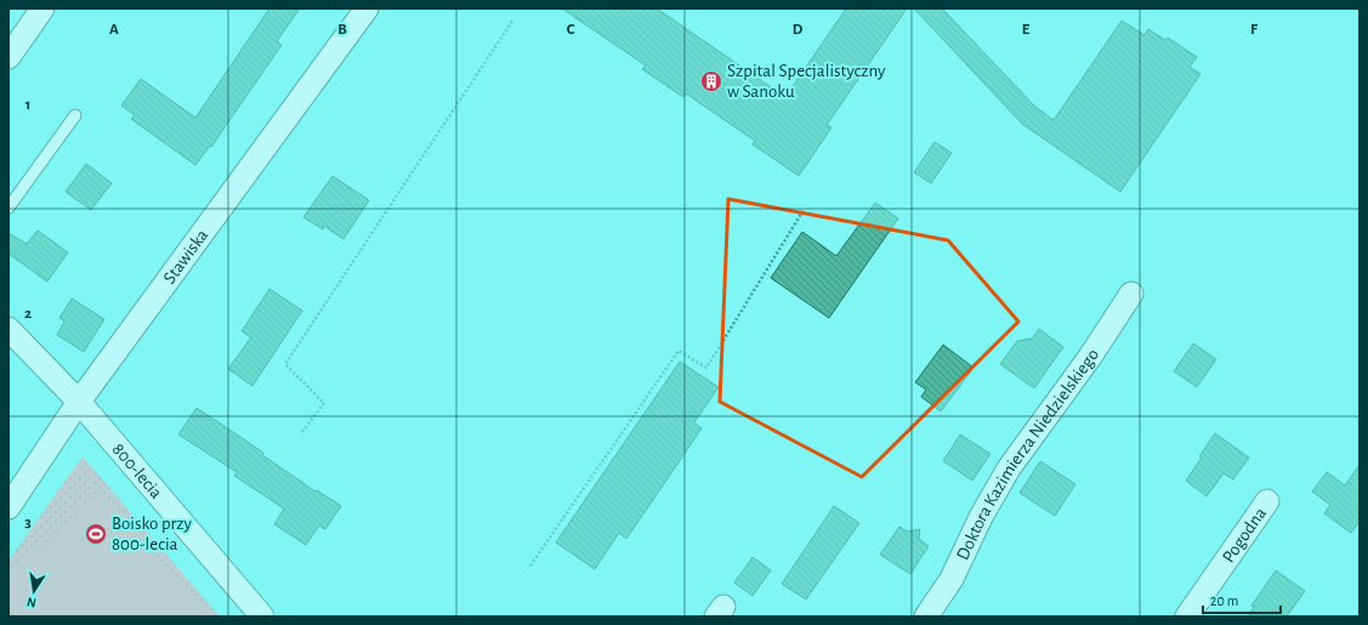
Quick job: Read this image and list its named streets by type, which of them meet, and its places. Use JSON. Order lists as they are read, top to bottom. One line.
{"streets":{"street":["Stawiska","Doktora Kazimierza Niedzielskiego","800-lecia","Pogodna"]},"crossings":[["Stawiska","800-lecia"]],"places":{"building":["Szpital Specjalistyczny w Sanoku"],"sports":["Boisko przy 800-lecia"]},"scale_bar":"20 m","north":"bottom","grid":{"columns":["A","B","C","D","E","F"],"rows":["1","2","3"]}}
